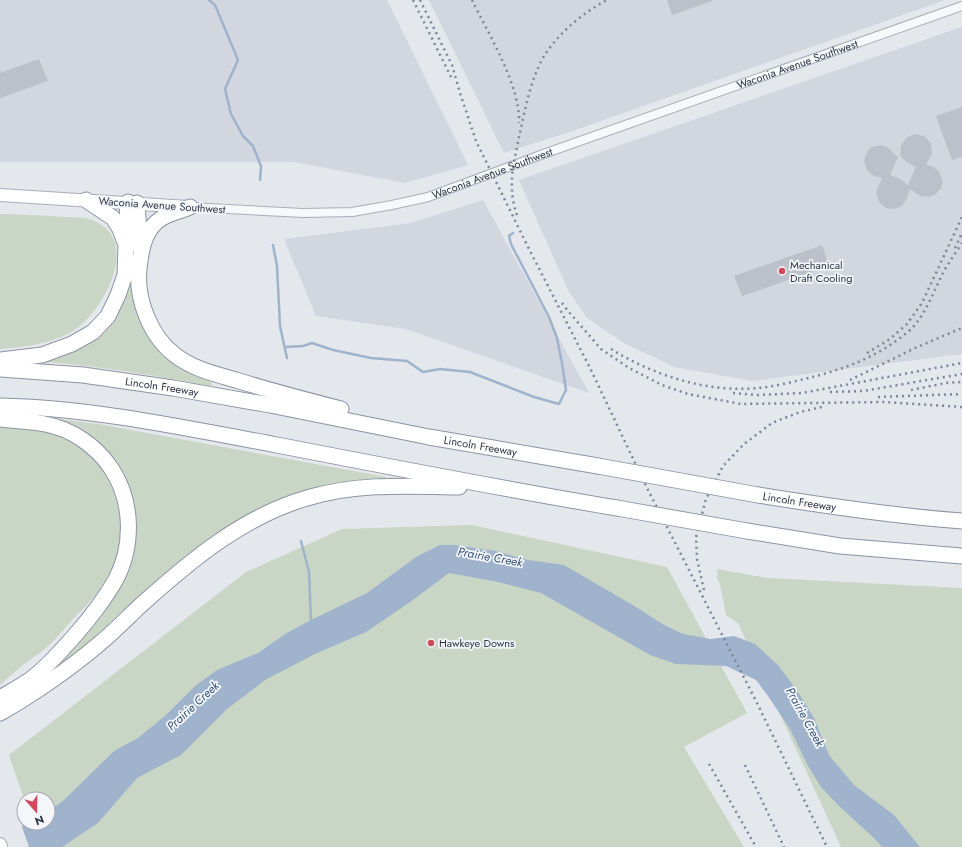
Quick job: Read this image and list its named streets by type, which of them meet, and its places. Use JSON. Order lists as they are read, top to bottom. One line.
{"streets":{"highway":["Lincoln Freeway"],"street":["Waconia Avenue Southwest"]},"water":["Prairie Creek"],"places":["Mechanical Draft Cooling","Hawkeye Downs"],"north":"bottom"}
